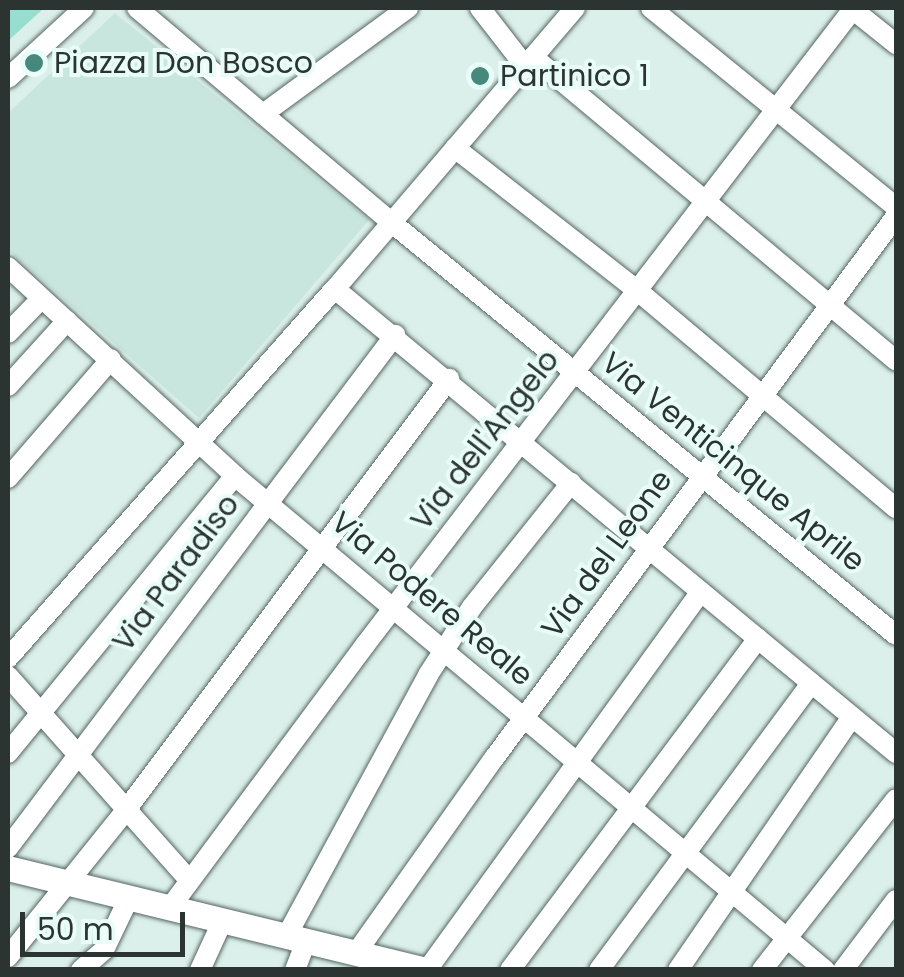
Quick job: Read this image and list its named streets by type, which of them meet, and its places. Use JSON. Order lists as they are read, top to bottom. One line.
{"streets":{"street":["Via dell'Angelo","Via Venticinque Aprile","Via del Leone","Via Paradiso","Via Podere Reale"]},"crossings":[["Via dell'Angelo","Via Venticinque Aprile"],["Via dell'Angelo","Via Podere Reale"],["Via Venticinque Aprile","Via del Leone"],["Via del Leone","Via Podere Reale"],["Via Paradiso","Via Podere Reale"]],"places":["Piazza Don Bosco","Partinico 1"],"scale_bar":"50 m"}
